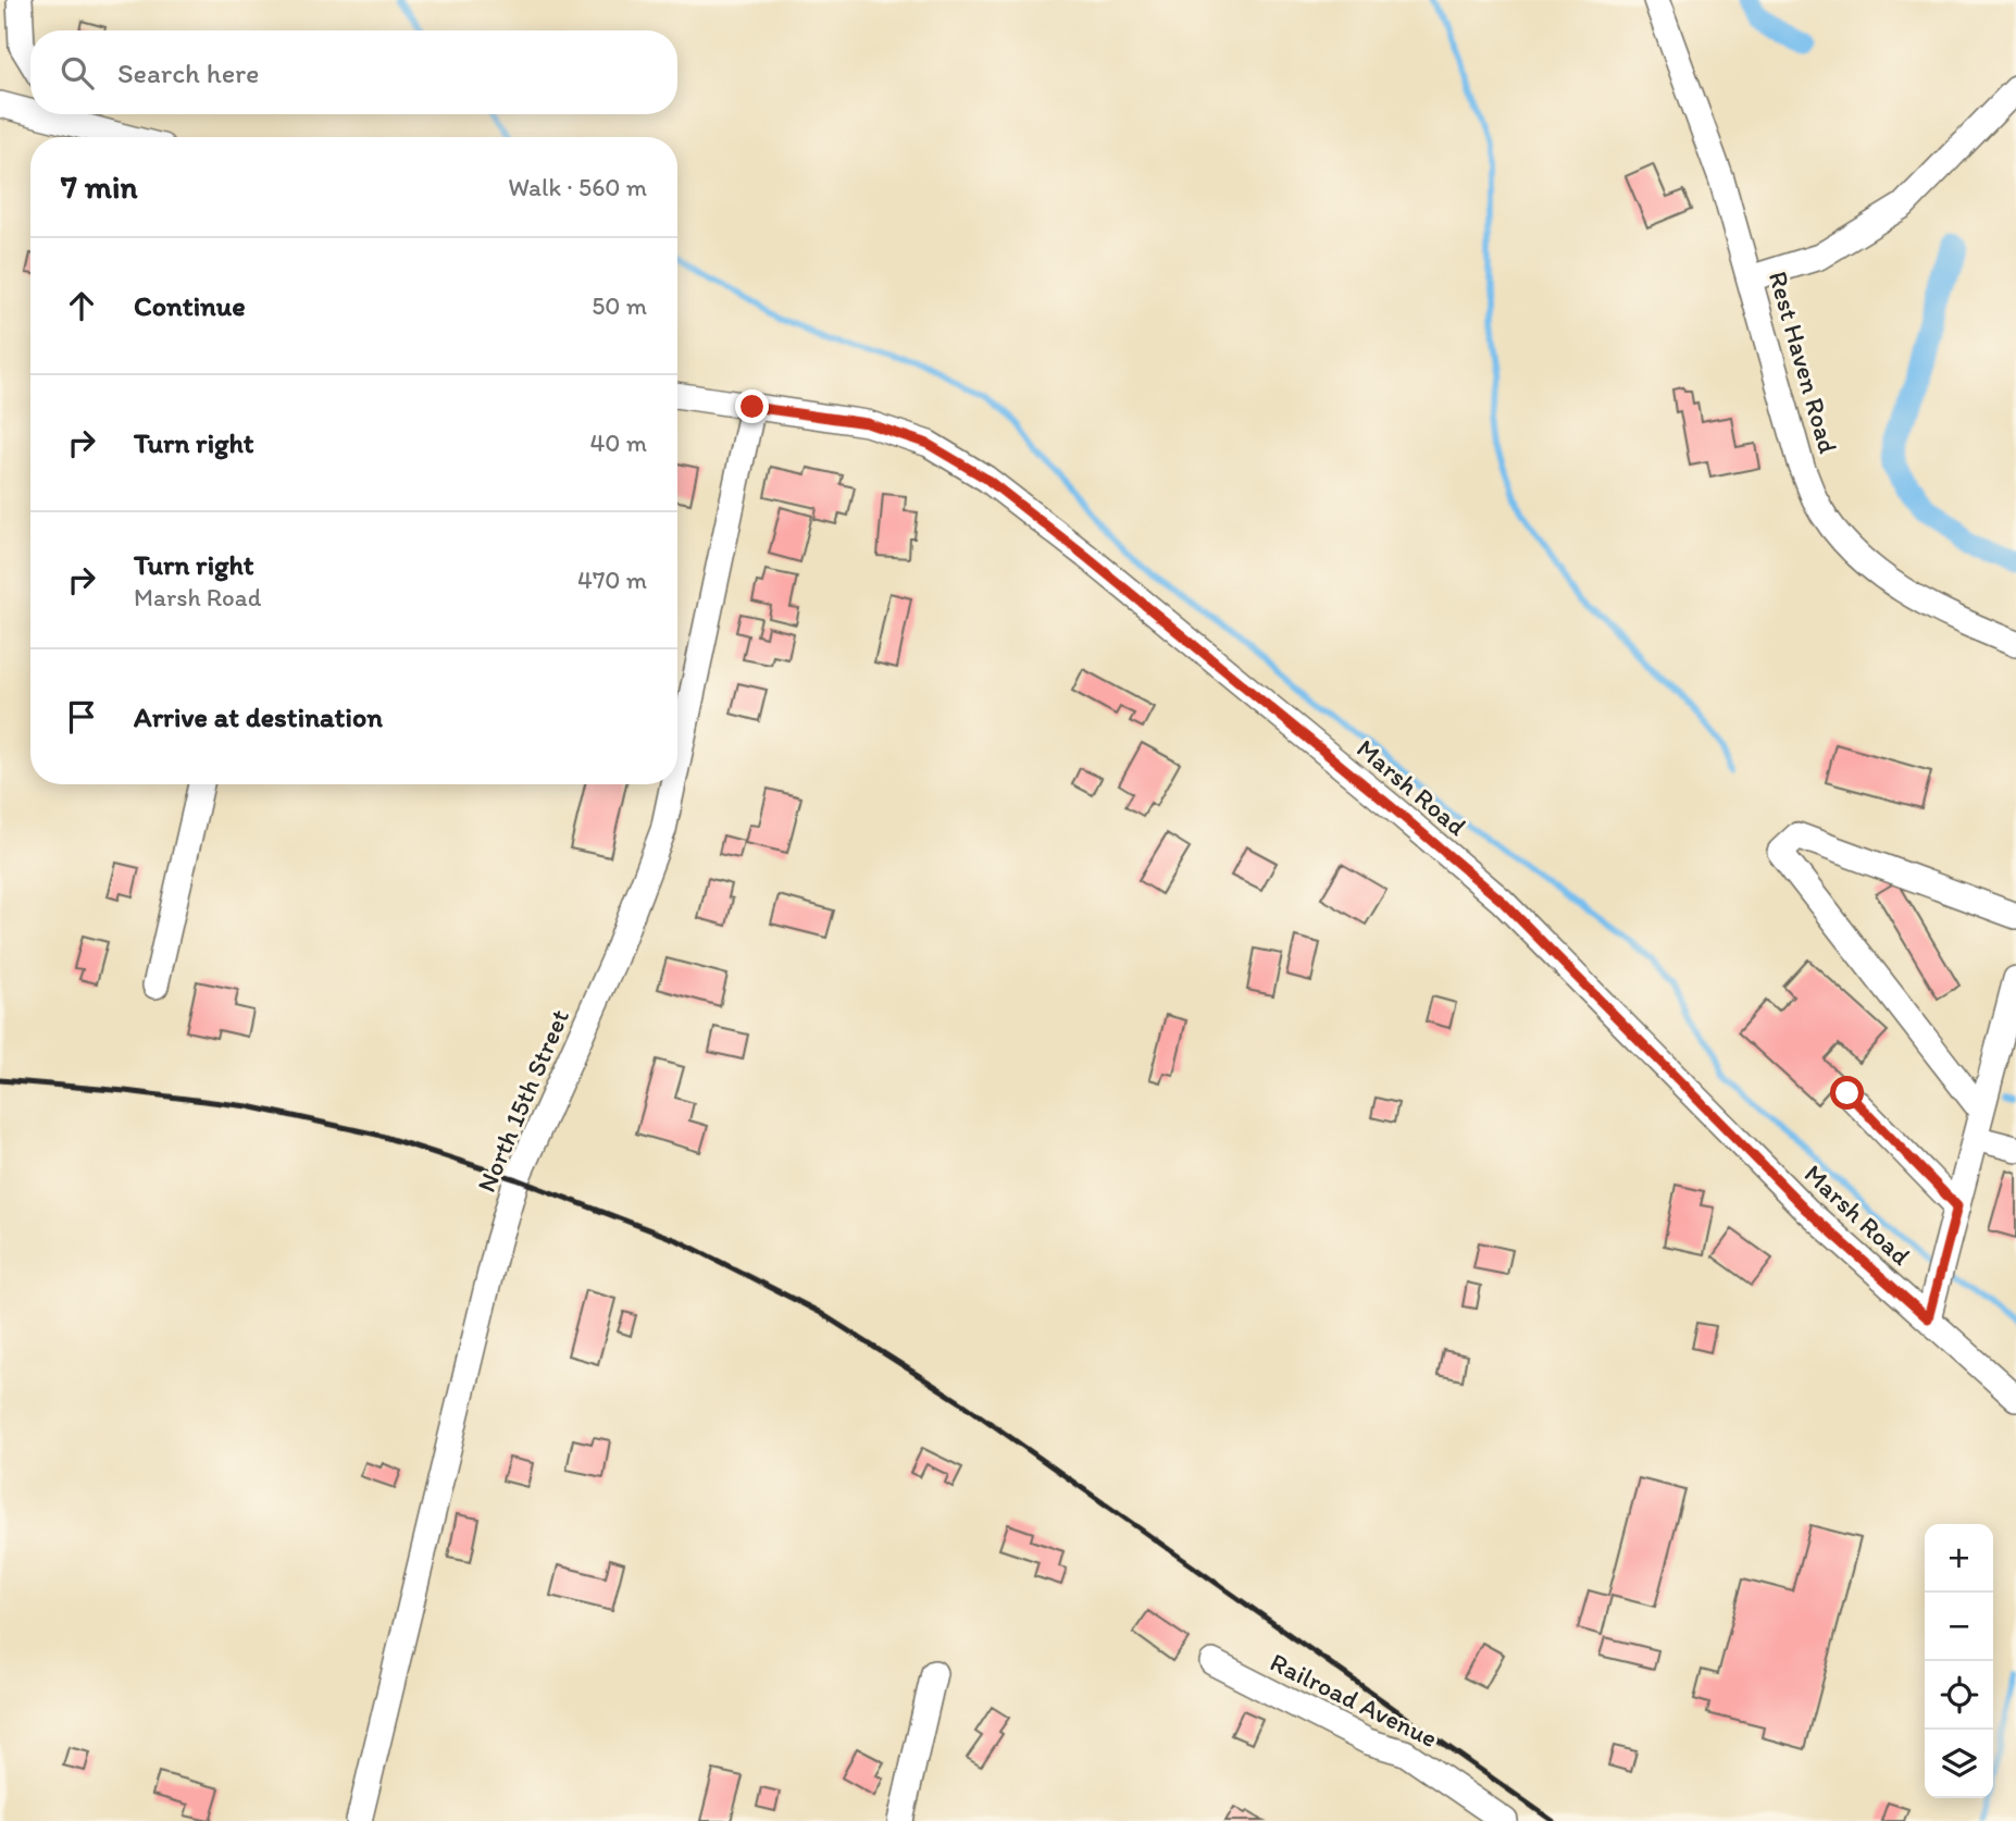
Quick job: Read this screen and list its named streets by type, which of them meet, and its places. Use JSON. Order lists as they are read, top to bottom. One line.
{"streets":{"street":["Rest Haven Road","Marsh Road","North 15th Street","Railroad Avenue"]},"crossings":[["Marsh Road","North 15th Street"]],"page":{"search":"Search here","heading":["7 min","Walk · 560 m"],"list":[["Continue","50 m"],["Turn right","40 m"],["Turn right","Marsh Road","470 m"],"Arrive at destination"],"map_buttons":["+","−"]}}
